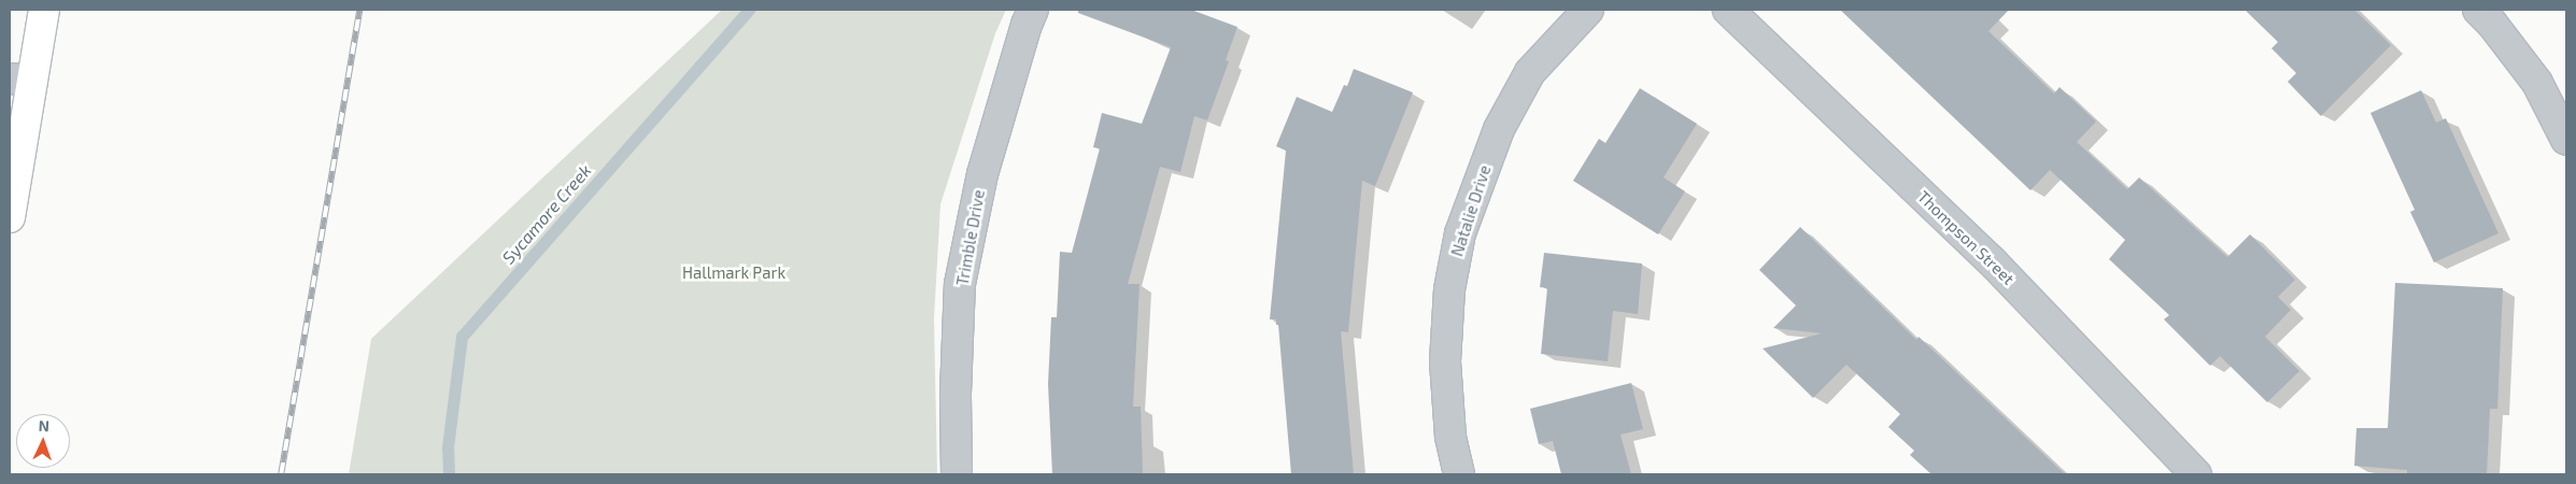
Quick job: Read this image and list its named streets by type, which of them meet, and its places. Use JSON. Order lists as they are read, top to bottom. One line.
{"streets":{"street":["Natalie Drive","Trimble Drive","Thompson Street"]},"water":["Sycamore Creek"],"parks":["Hallmark Park"],"north":"top"}
